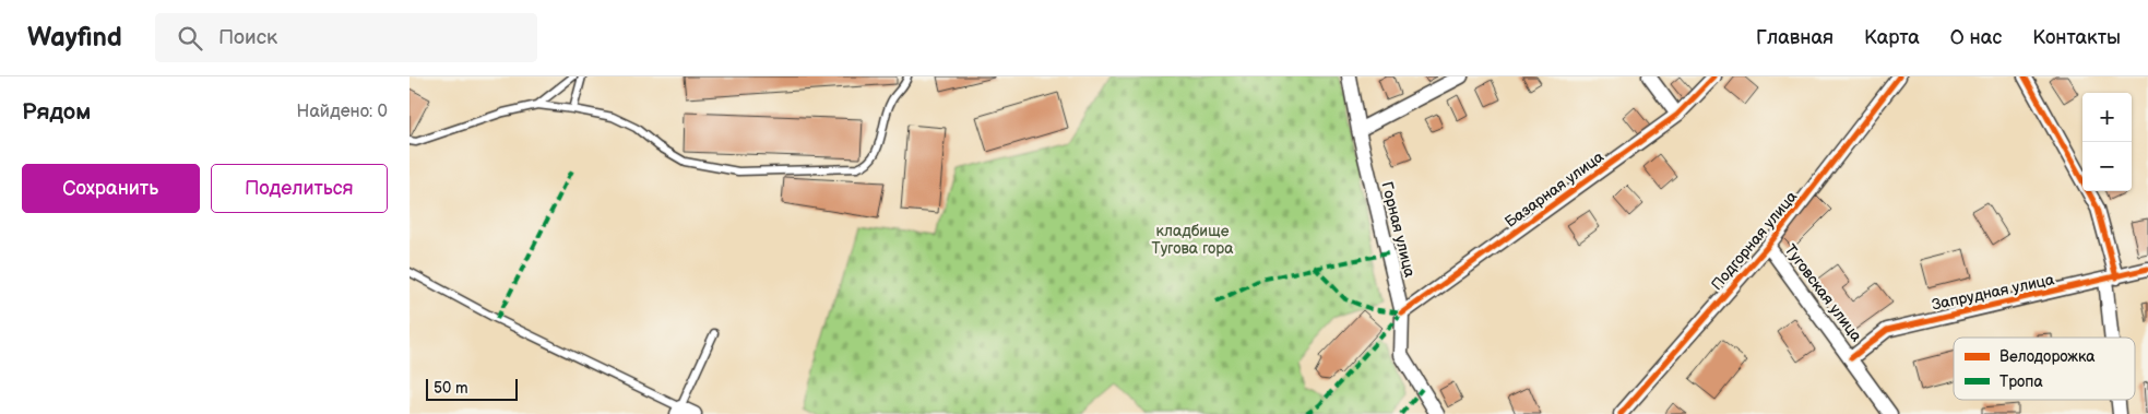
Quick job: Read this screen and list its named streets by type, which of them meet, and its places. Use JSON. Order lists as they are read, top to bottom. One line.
{"streets":{"street":["Базарная улица","Горная улица","Подгорная улица","Запрудная улица","Туговская улица"]},"crossings":[["Базарная улица","Горная улица"],["Подгорная улица","Туговская улица"],["Запрудная улица","Туговская улица"]],"parks":["кладбище Тугова гора"],"legend":["Велодорожка","Тропа"],"scale_bar":"50 m","page":{"header":"Wayfind","search":"Поиск","nav":["Главная","Карта","О нас","Контакты"],"heading":["Рядом","Найдено: 0"],"map_buttons":["+","−"],"buttons":["Сохранить","Поделиться"],"scale":"50 m"}}
